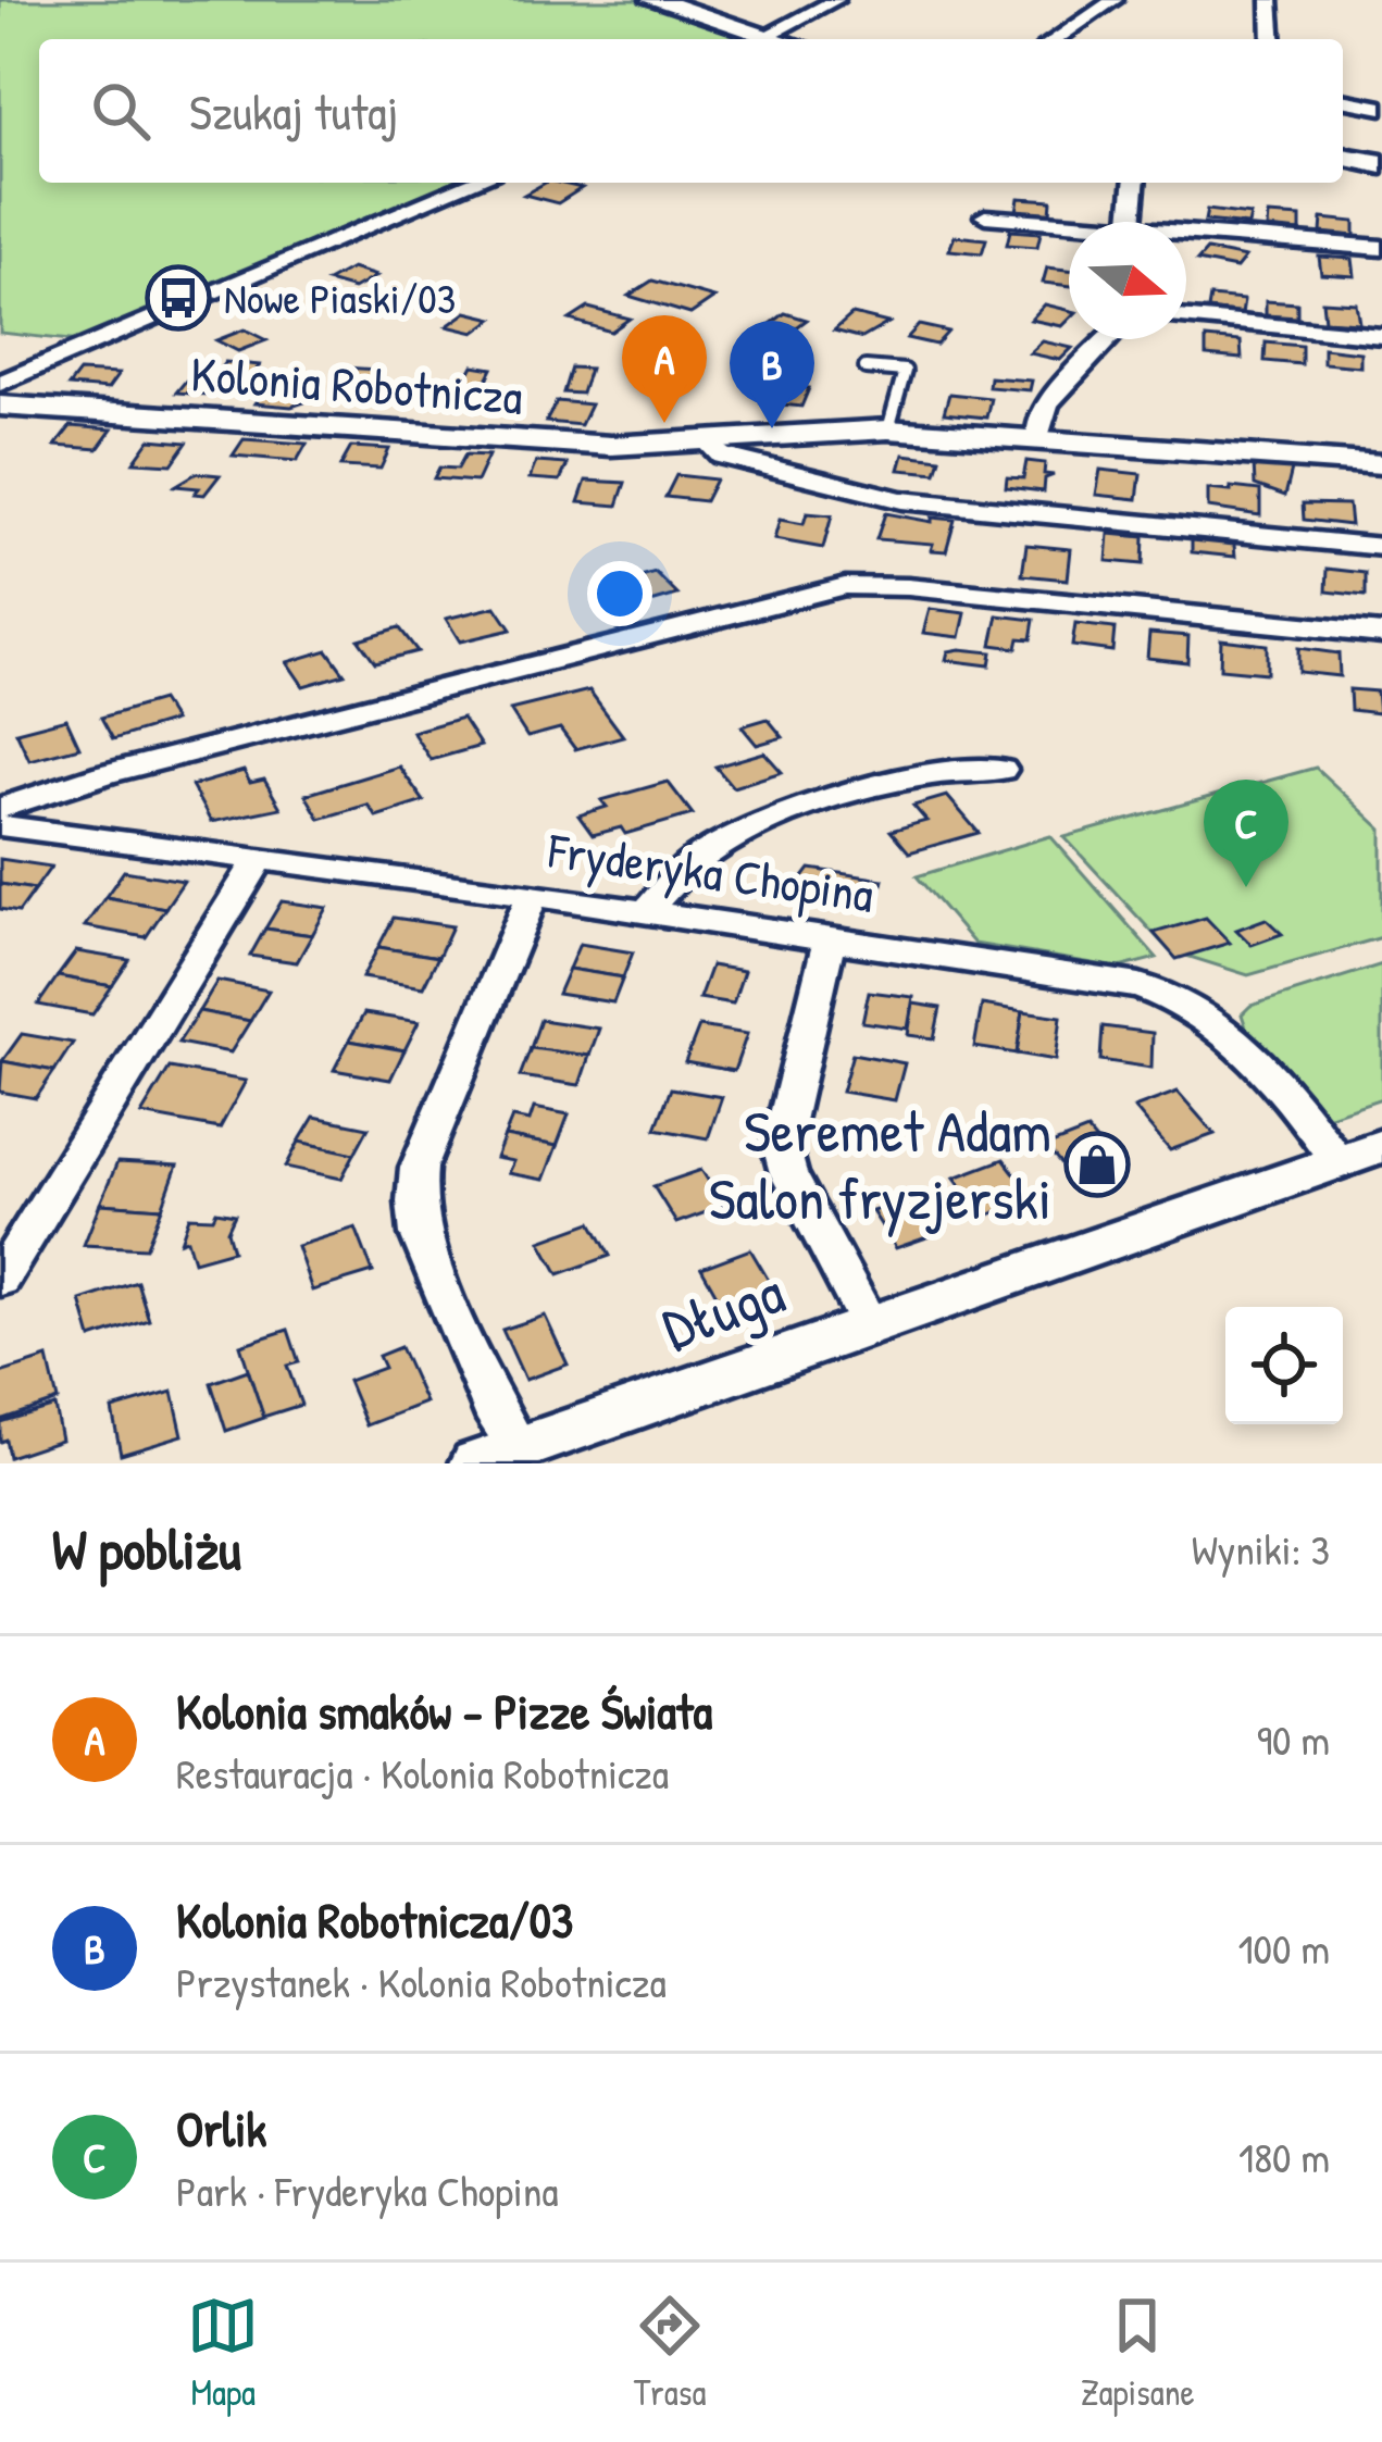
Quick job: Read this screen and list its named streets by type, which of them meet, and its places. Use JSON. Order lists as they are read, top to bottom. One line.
{"streets":{"street":["Kolonia Robotnicza","Fryderyka Chopina","Długa"]},"crossings":[["Fryderyka Chopina","Długa"]],"places":{"bus stop":["Nowe Piaski/03"],"shop":["Seremet Adam Salon fryzjerski"]},"north":"right","page":{"search":"Szukaj tutaj","pins":["A","B","C"],"heading":["W pobliżu","Wyniki: 3"],"list":[{"mark":"A","name":"Kolonia smaków - Pizze Świata","note":"Restauracja · Kolonia Robotnicza","value":"90 m"},{"mark":"B","name":"Kolonia Robotnicza/03","note":"Przystanek · Kolonia Robotnicza","value":"100 m"},{"mark":"C","name":"Orlik","note":"Park · Fryderyka Chopina","value":"180 m"}],"nav":["Mapa","Trasa","Zapisane"]}}
